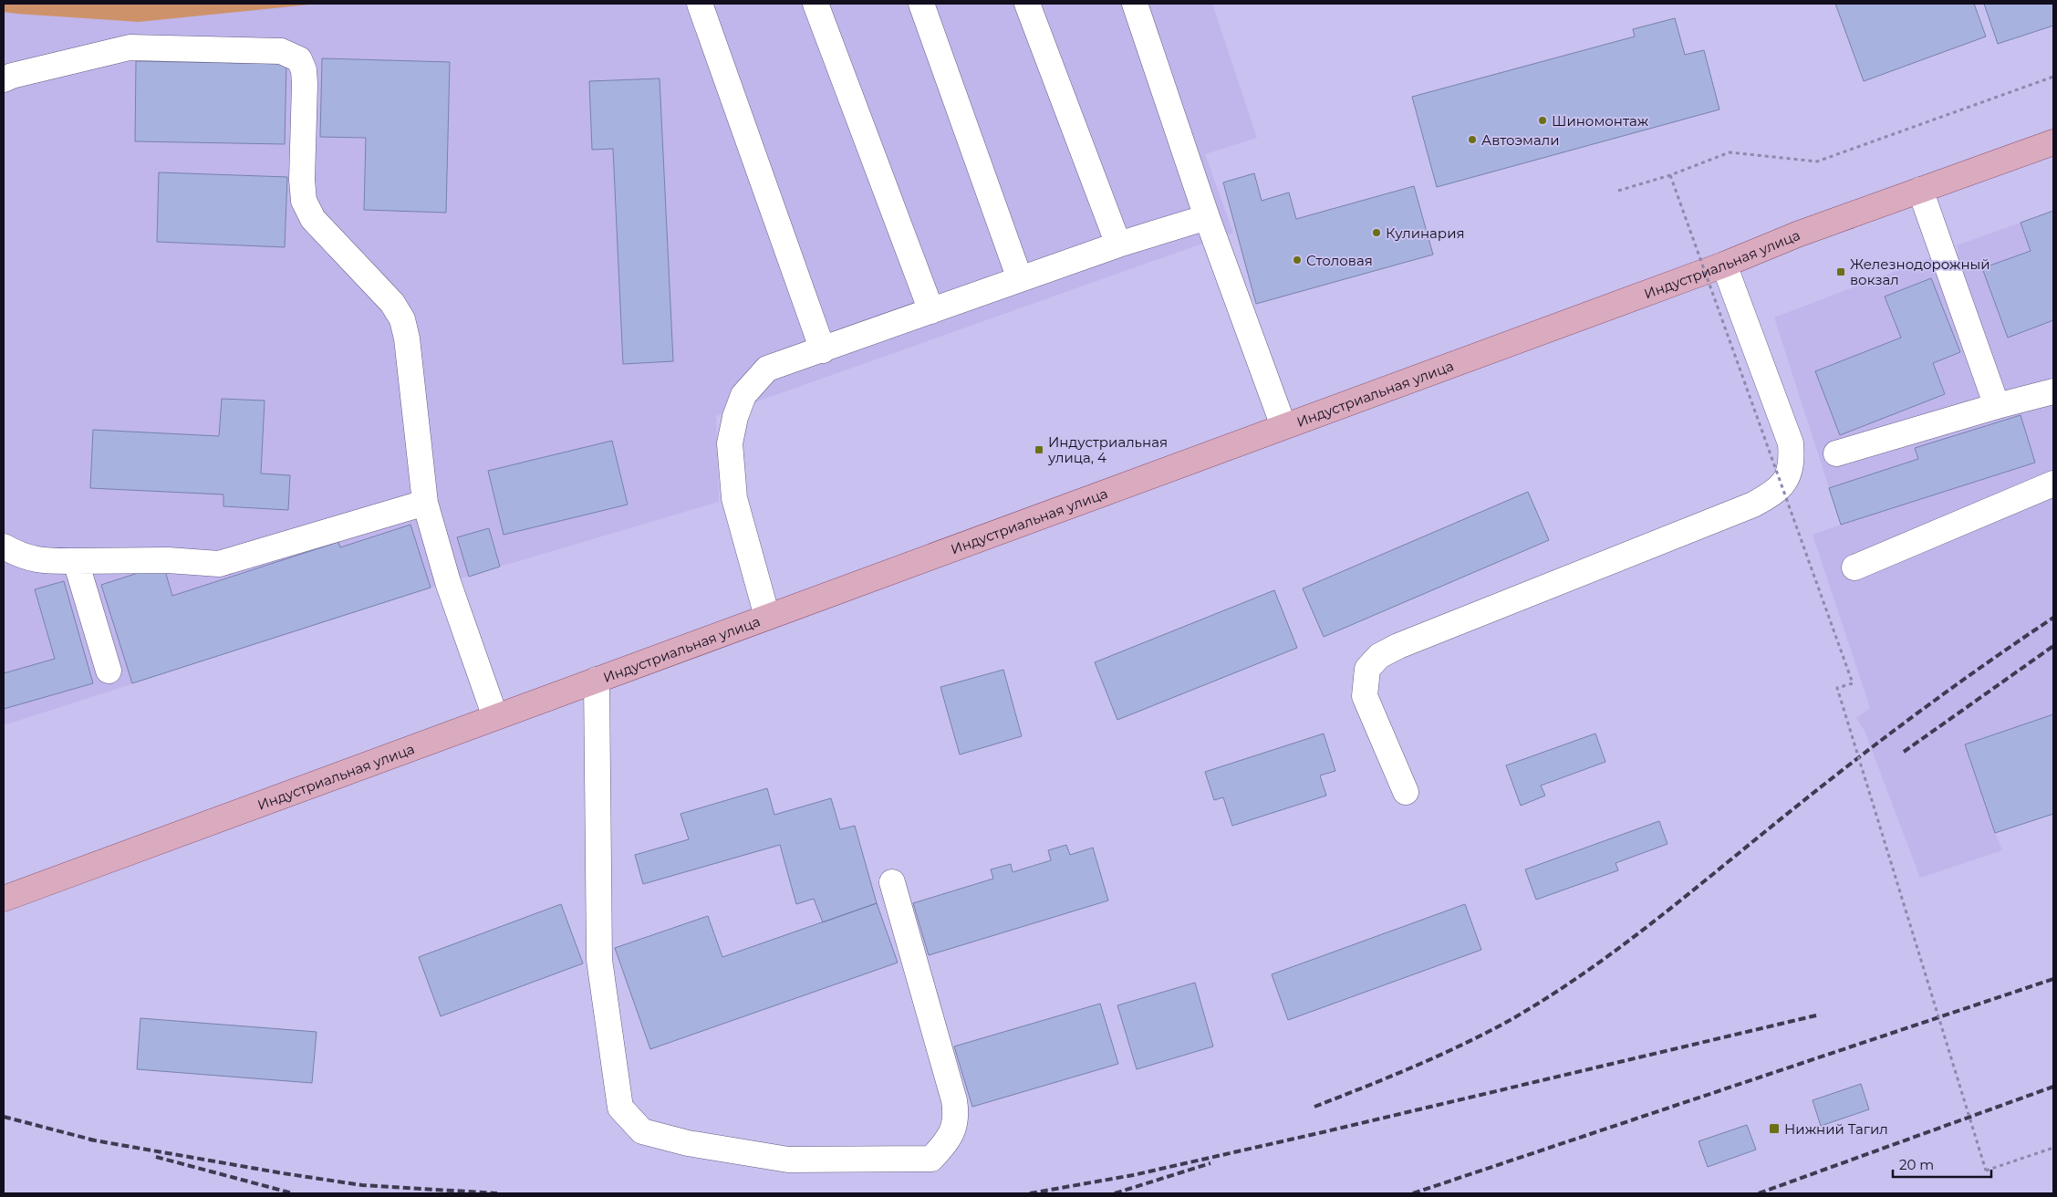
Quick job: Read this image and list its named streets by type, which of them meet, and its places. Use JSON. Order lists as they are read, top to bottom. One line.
{"streets":{"main road":["Индустриальная улица"]},"places":{"other":["Шиномонтаж","Автоэмали","Кулинария","Столовая"],"transit":["Железнодорожный вокзал","Индустриальная улица, 4","Нижний Тагил"]},"scale_bar":"20 m"}
